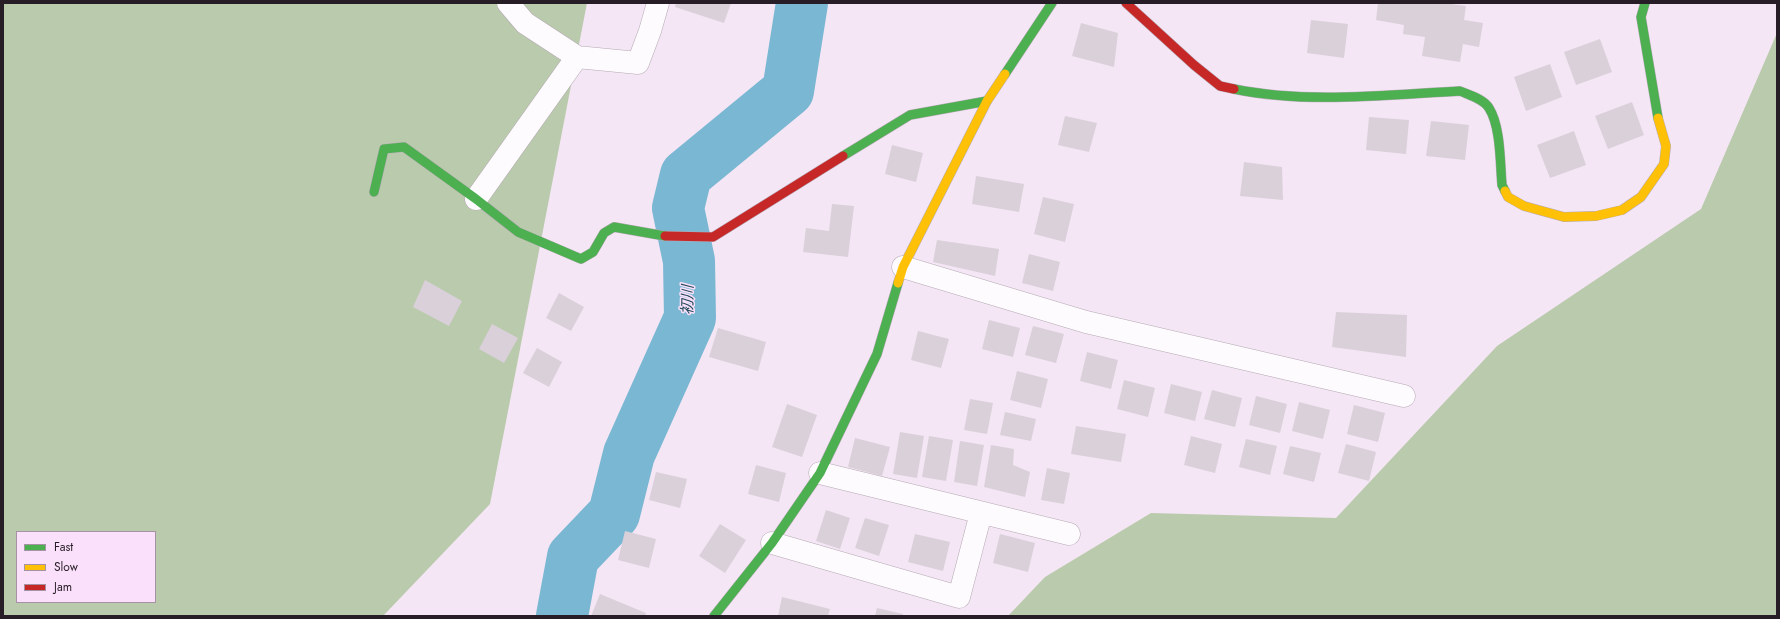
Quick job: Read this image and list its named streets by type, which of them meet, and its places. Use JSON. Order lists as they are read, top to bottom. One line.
{"water":["初川"],"legend":["Fast","Slow","Jam"]}
